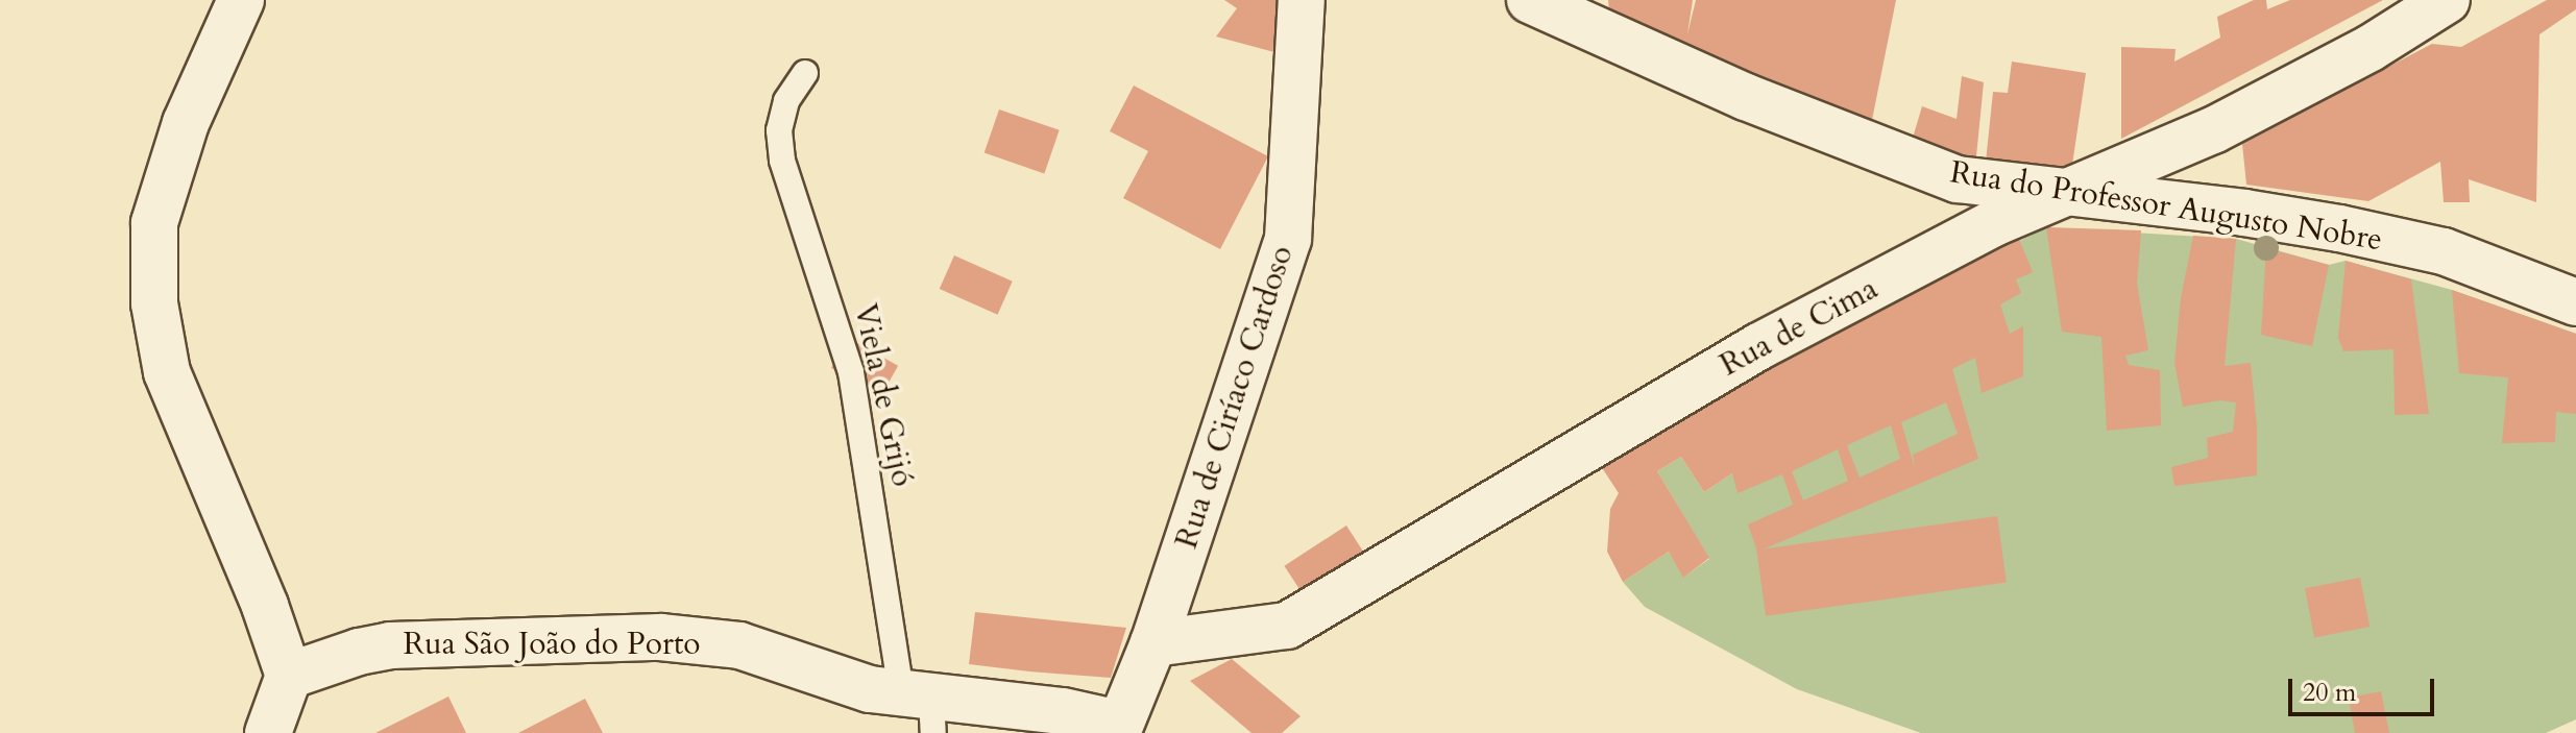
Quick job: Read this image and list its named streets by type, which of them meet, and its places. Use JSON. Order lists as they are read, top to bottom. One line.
{"streets":{"street":["Rua do Professor Augusto Nobre","Rua de Cima","Rua de Ciríaco Cardoso","Rua São João do Porto"],"lane":["Viela de Grijó"]},"crossings":[["Rua do Professor Augusto Nobre","Rua de Cima"],["Rua de Cima","Rua de Ciríaco Cardoso"],["Viela de Grijó","Rua São João do Porto"],["Rua de Ciríaco Cardoso","Rua São João do Porto"]],"scale_bar":"20 m"}
